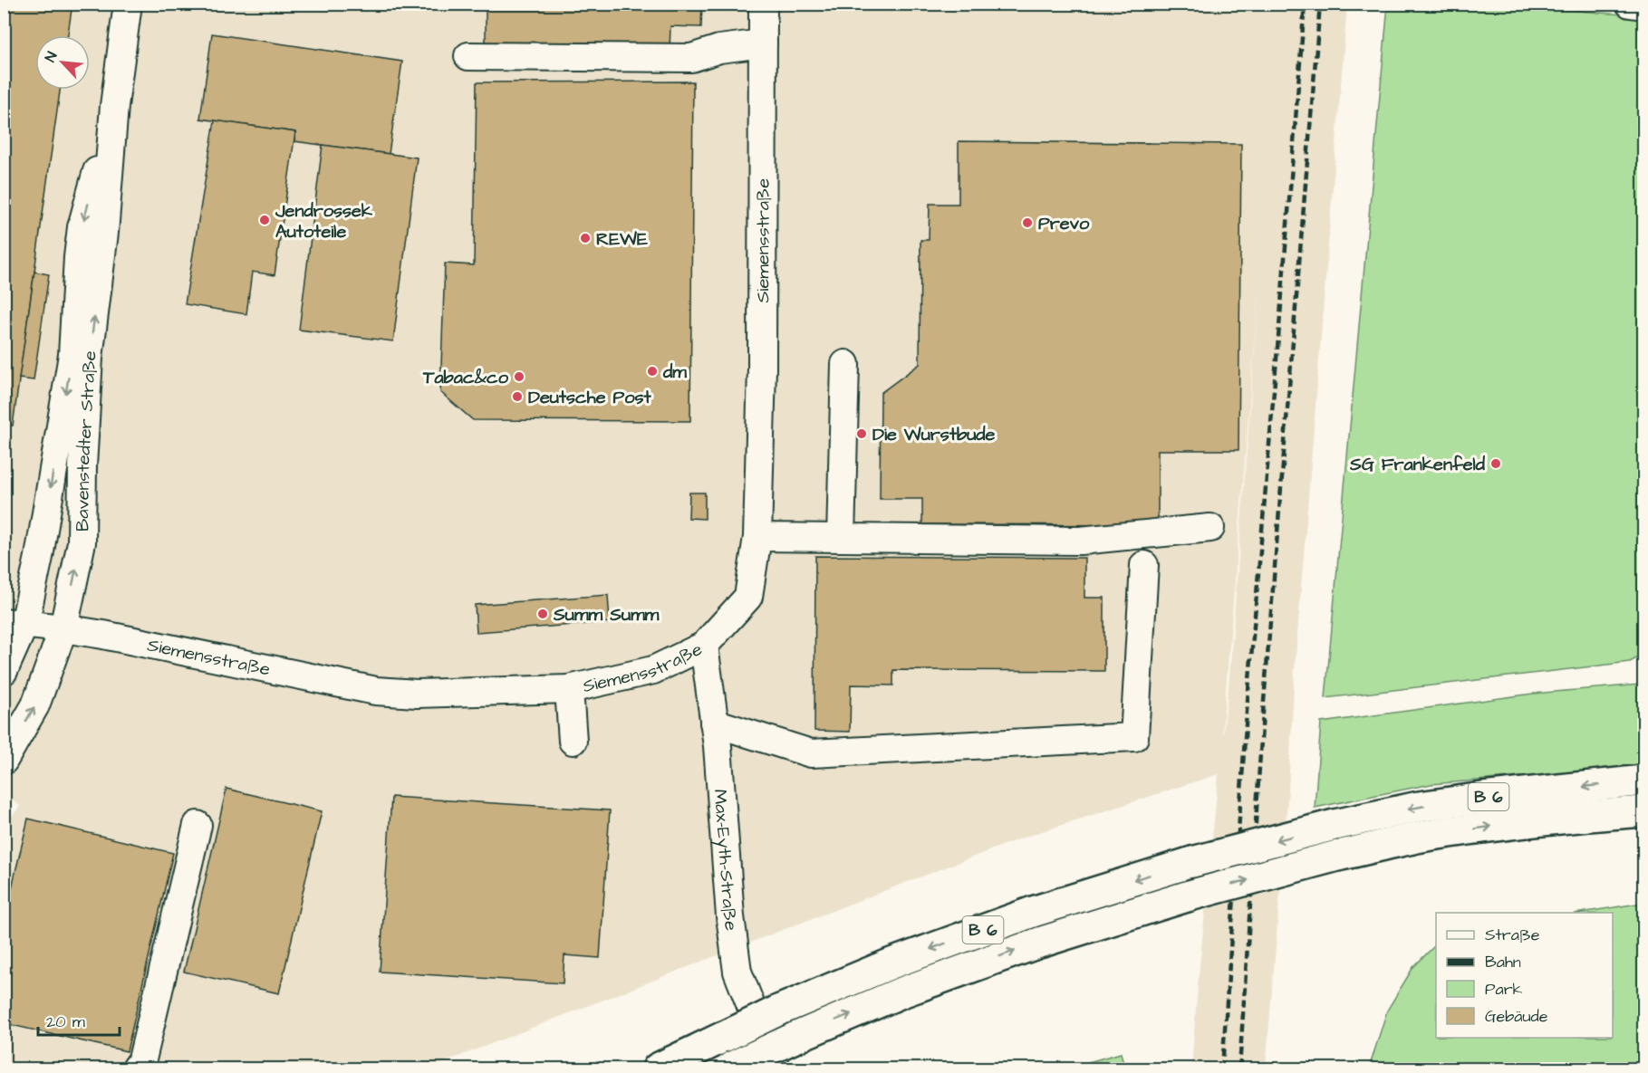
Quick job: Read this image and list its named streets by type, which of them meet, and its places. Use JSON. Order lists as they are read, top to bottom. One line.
{"streets":{"highway":["B 6"],"street":["Siemensstraße","Bavenstedter Straße","Max-Eyth-Straße"]},"crossings":[["Siemensstraße","Bavenstedter Straße"],["Siemensstraße","Max-Eyth-Straße"]],"places":["Jendrossek Autoteile","Prevo","REWE","dm","Tabac&co","Deutsche Post","Die Wurstbude","SG Frankenfeld","Summ Summ"],"legend":["Straße","Bahn","Park","Gebäude"],"scale_bar":"20 m","north":"top left"}
